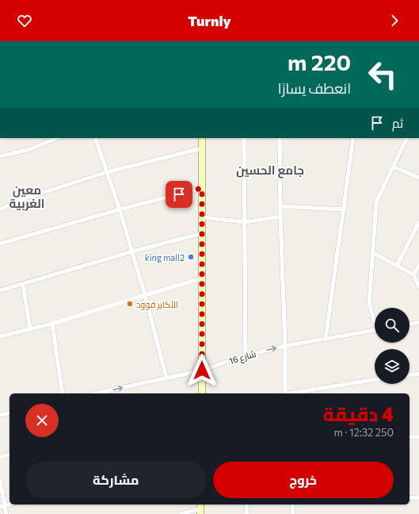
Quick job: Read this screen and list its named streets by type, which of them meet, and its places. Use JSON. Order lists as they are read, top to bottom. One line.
{"streets":{"street":["شارع 16"]},"one_way":["شارع 16"],"districts":["جامع الحسين","معين الغربية"],"places":["king mall2","الأكابر فوود"],"page":{"header":"Turnly","turn":["220 m","انعطف يسارًا"],"then":"ثم","heading":["4 دقيقة","250 m · 12:32"],"buttons":["خروج","مشاركة"]}}
